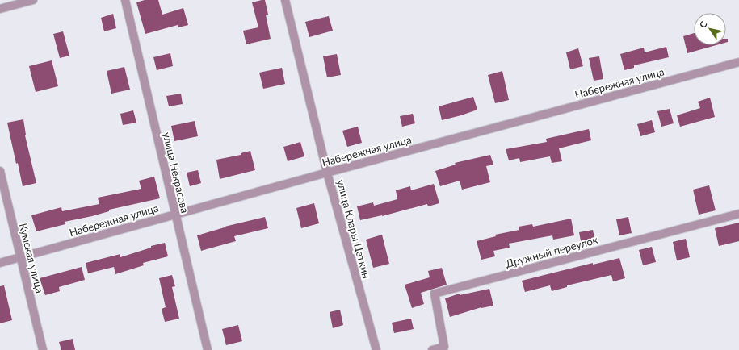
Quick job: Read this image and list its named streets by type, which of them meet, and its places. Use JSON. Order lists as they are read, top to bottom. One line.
{"streets":{"street":["Набережная улица","улица Некрасова","улица Клары Цеткин","Дружный переулок","Кумская улица"]},"crossings":[["Набережная улица","улица Некрасова"],["Набережная улица","улица Клары Цеткин"],["Набережная улица","Кумская улица"]],"north":"top left"}
